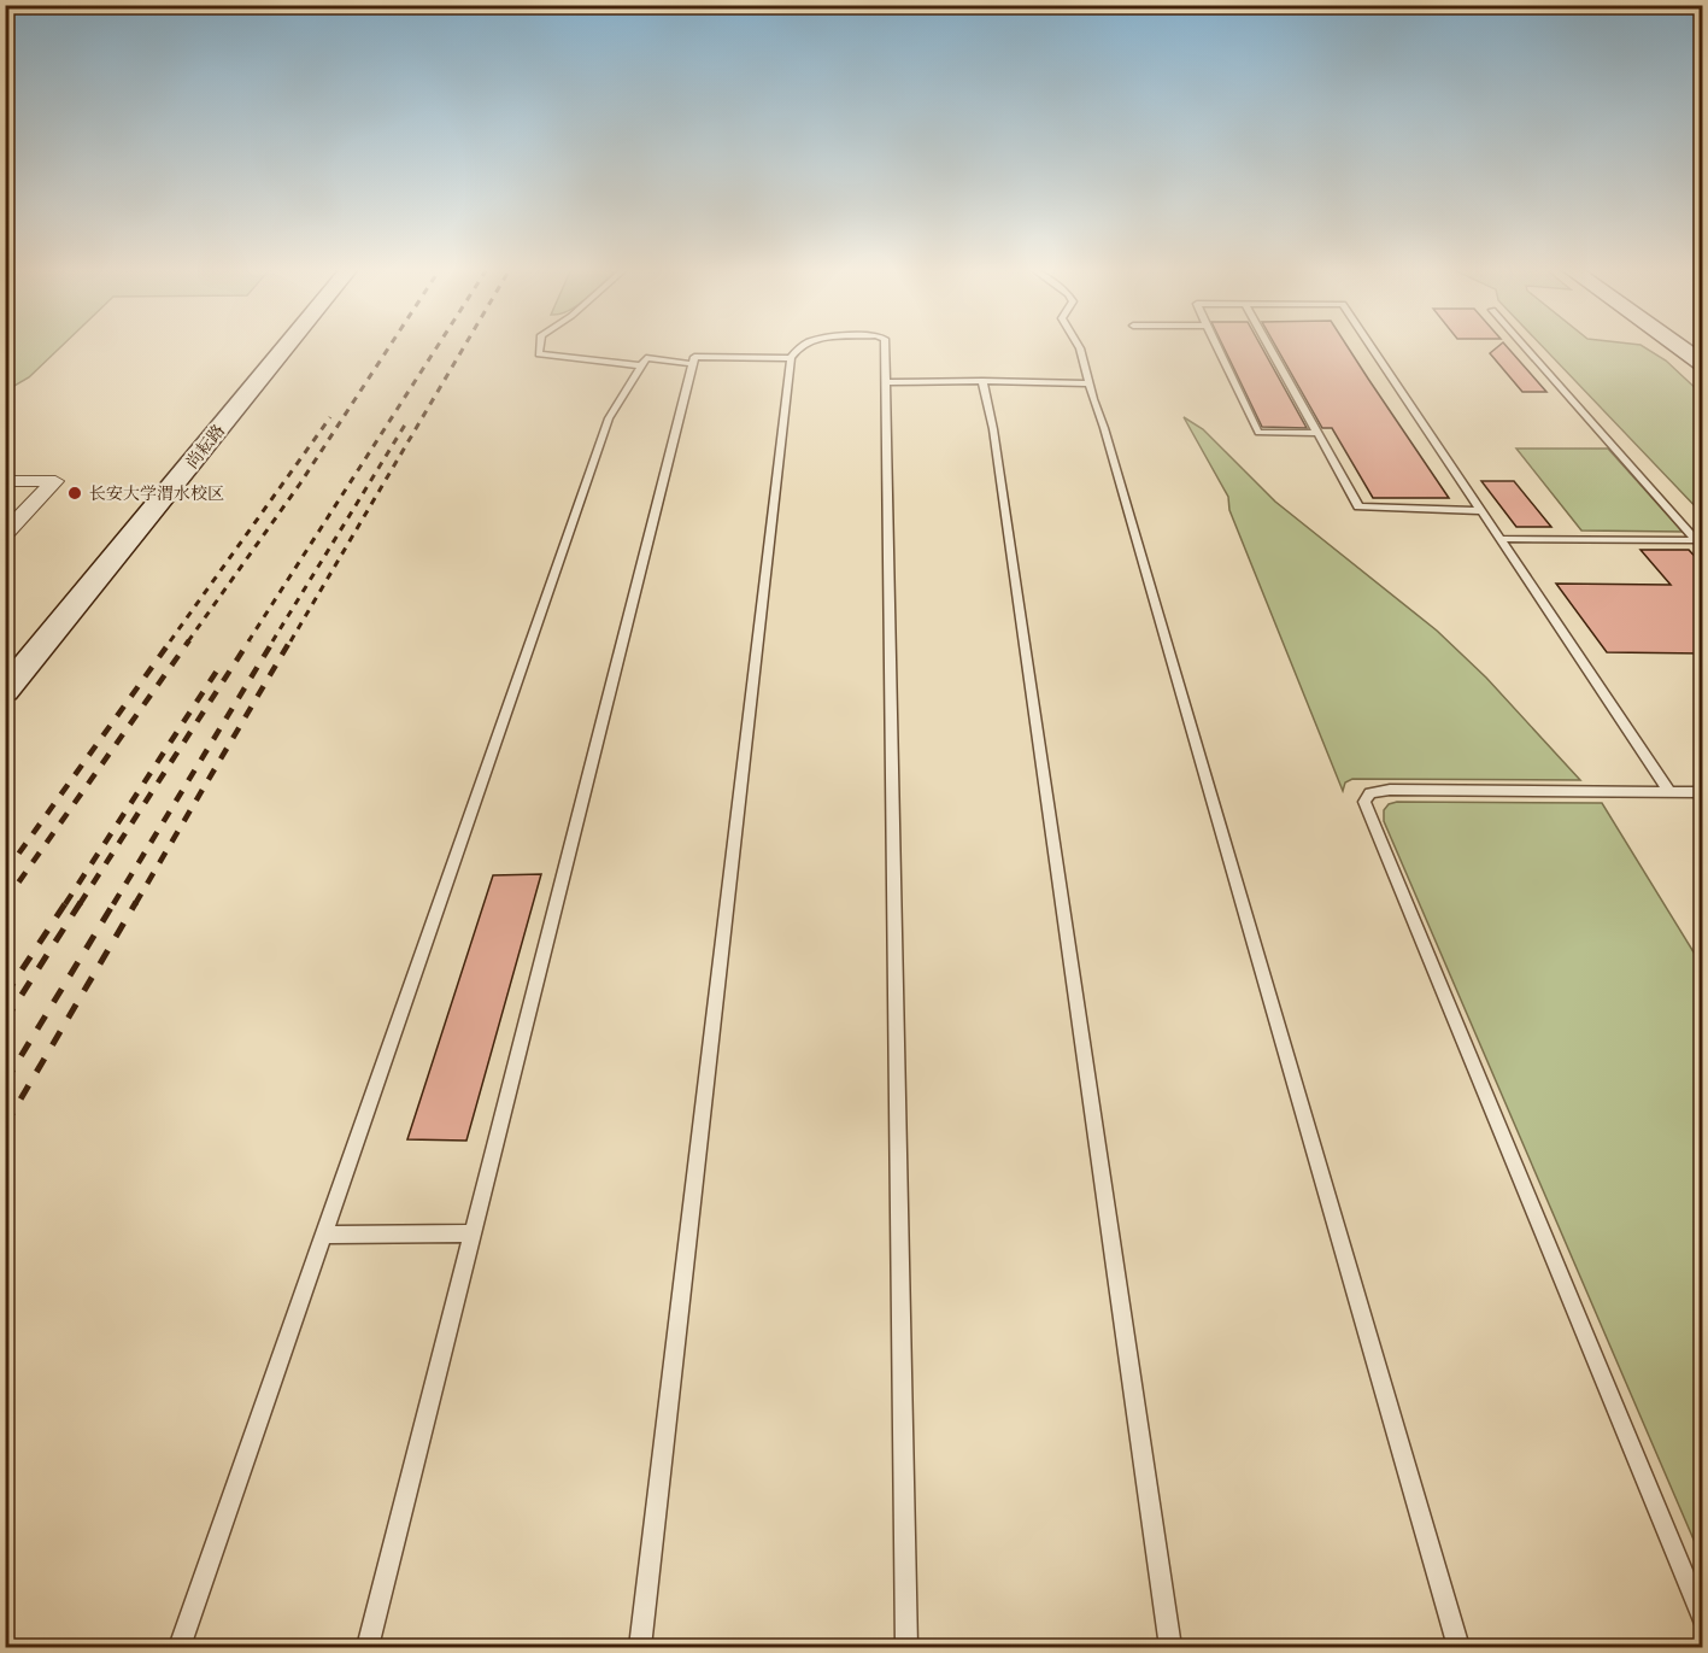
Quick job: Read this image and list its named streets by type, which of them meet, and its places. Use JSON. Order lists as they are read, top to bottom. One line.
{"streets":{"street":["尚耘路"]},"places":["长安大学渭水校区"]}
